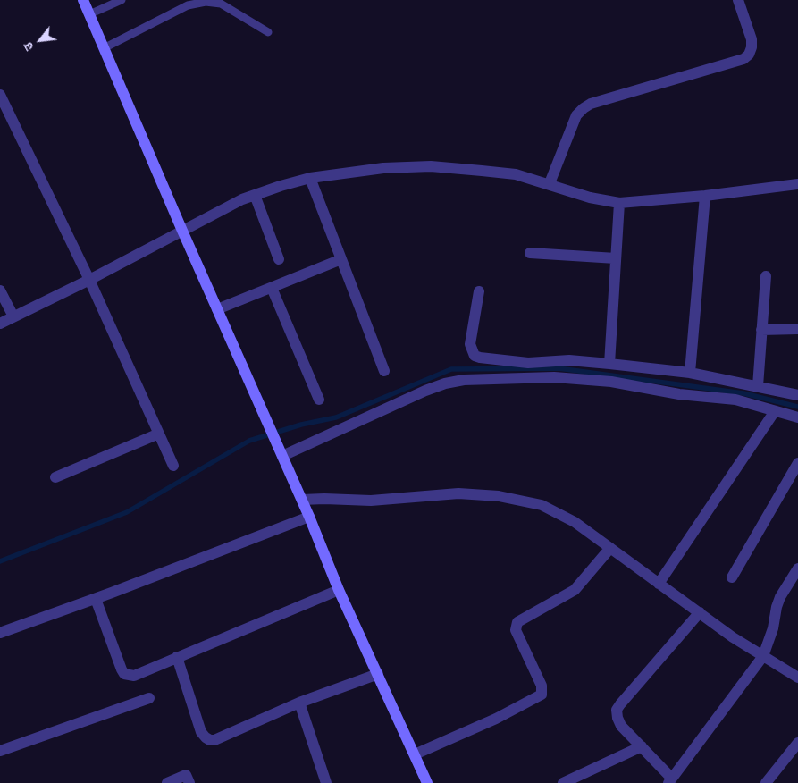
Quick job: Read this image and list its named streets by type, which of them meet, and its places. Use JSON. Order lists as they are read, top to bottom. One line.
{"north":"bottom left"}
